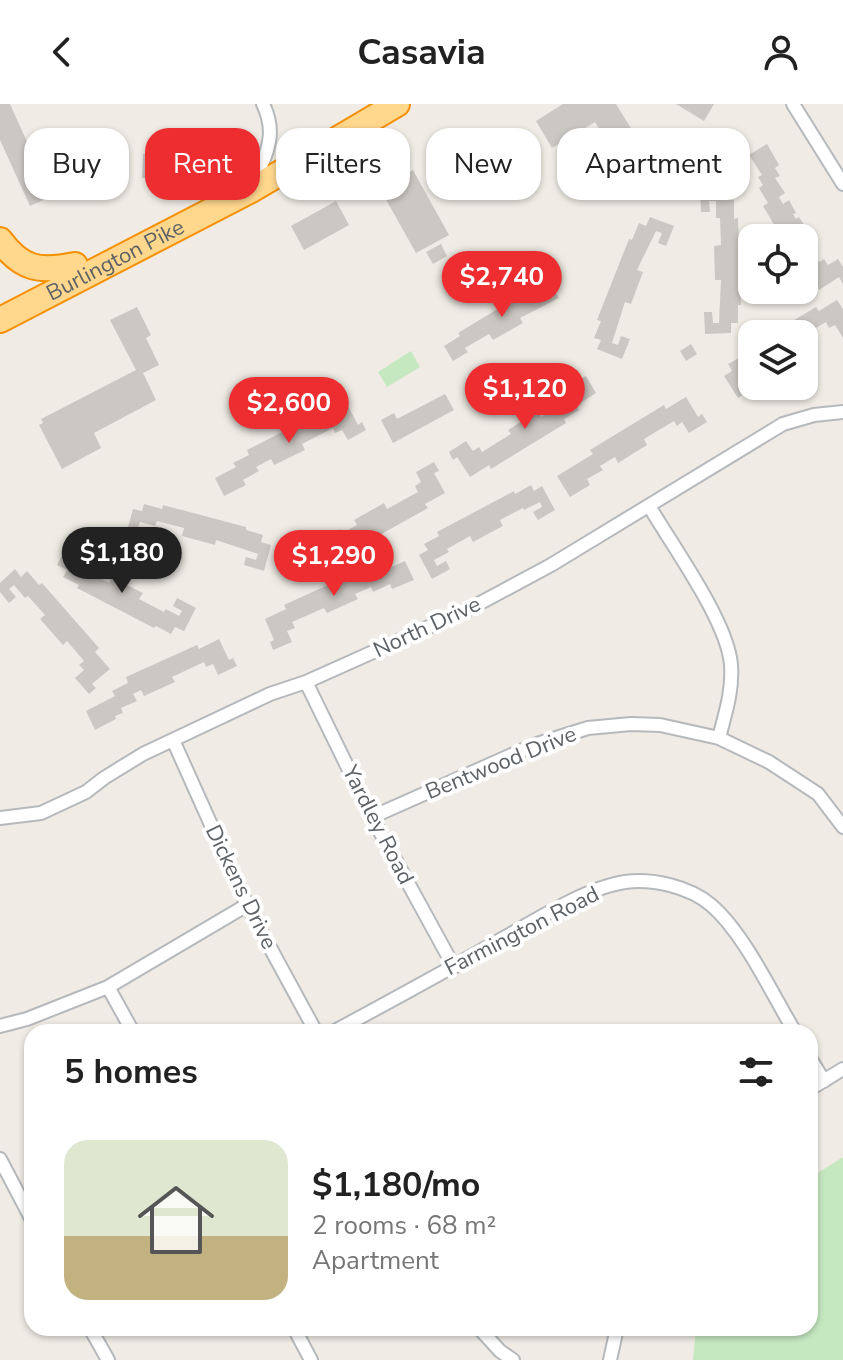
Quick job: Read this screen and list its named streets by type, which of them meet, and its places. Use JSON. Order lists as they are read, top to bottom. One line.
{"streets":{"highway":["Burlington Pike"],"street":["North Drive","Bentwood Drive","Yardley Road","Dickens Drive","Farmington Road"]},"crossings":[["North Drive","Yardley Road"],["North Drive","Dickens Drive"],["Bentwood Drive","Yardley Road"],["Yardley Road","Farmington Road"]],"page":{"header":"Casavia","chip":["Buy","Rent","Filters","New","Apartment"],"price":["$2,740","$1,120","$2,600","$1,180","$1,290"],"heading":"5 homes","list":[{"name":"$1,180/mo","note":"2 rooms · 68 m² · Apartment"}]}}
